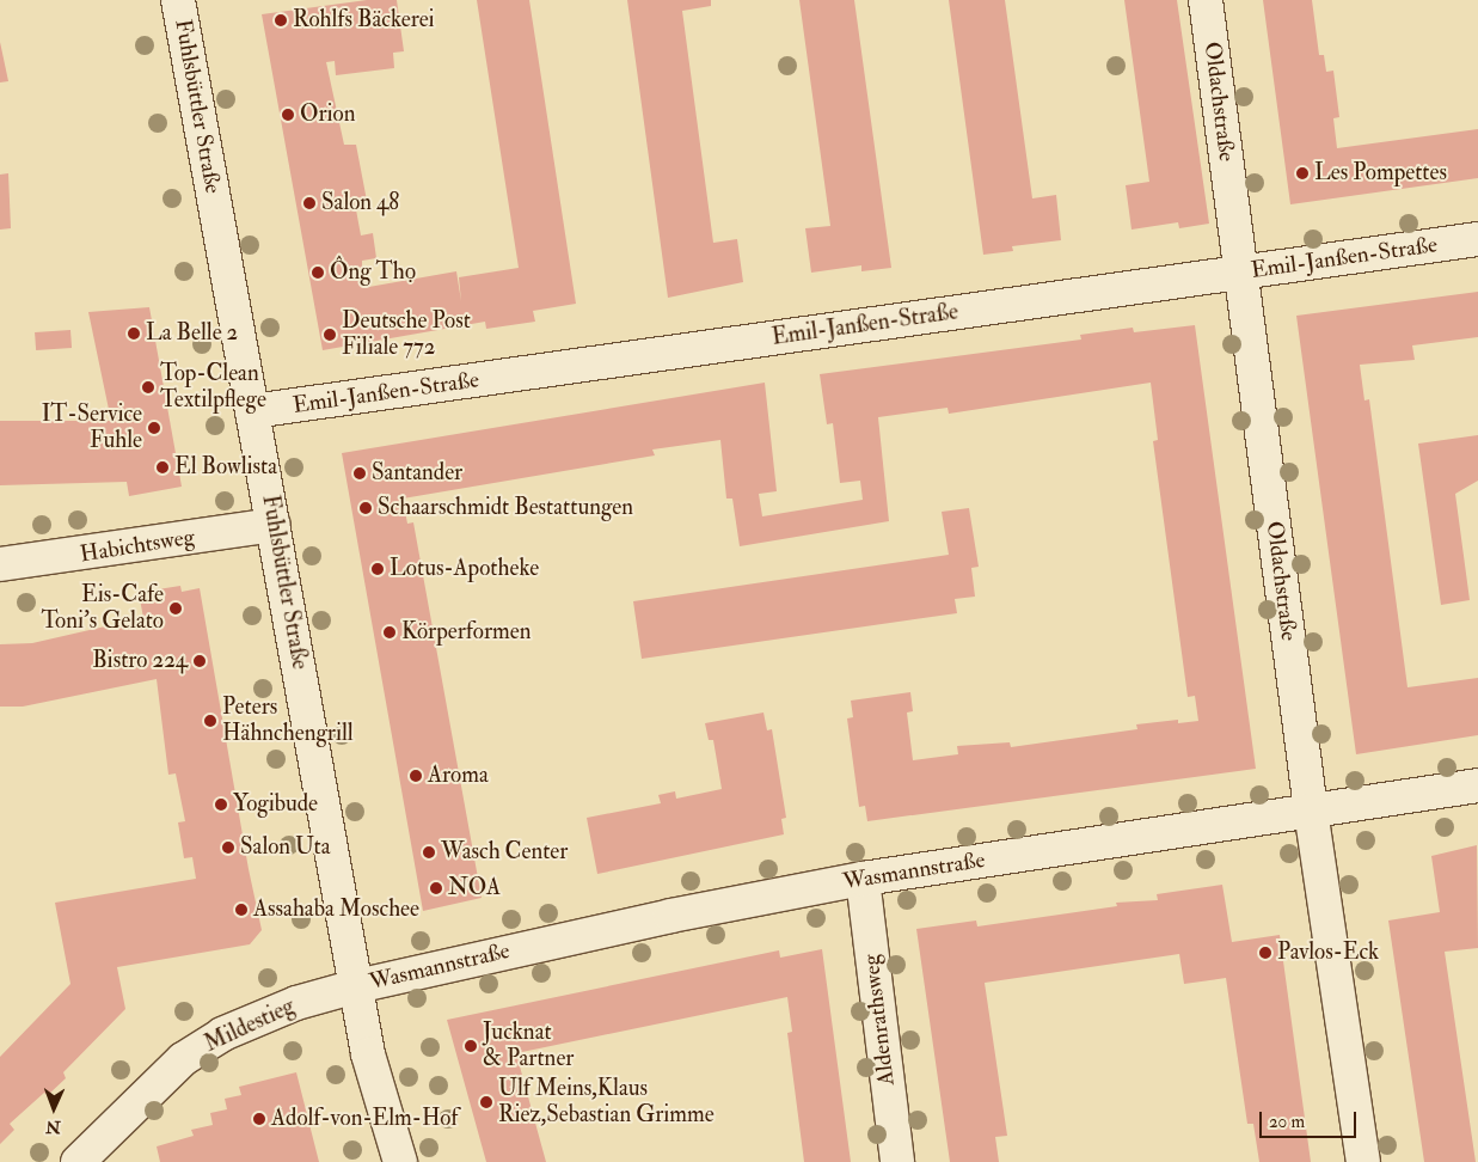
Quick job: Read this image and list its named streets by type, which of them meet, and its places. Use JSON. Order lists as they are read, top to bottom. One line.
{"streets":{"street":["Oldachstraße","Fuhlsbüttler Straße","Emil-Janßen-Straße","Habichtsweg","Wasmannstraße","Aldenrathsweg","Mildestieg"]},"crossings":[["Oldachstraße","Emil-Janßen-Straße"],["Oldachstraße","Wasmannstraße"],["Fuhlsbüttler Straße","Emil-Janßen-Straße"],["Fuhlsbüttler Straße","Habichtsweg"],["Fuhlsbüttler Straße","Wasmannstraße"],["Fuhlsbüttler Straße","Mildestieg"],["Wasmannstraße","Aldenrathsweg"],["Wasmannstraße","Mildestieg"]],"places":["Rohlfs Bäckerei","Orion","Les Pompettes","Salon 48","Ông Thọ","La Belle 2","Deutsche Post Filiale 772","Top-Clean Textilpflege","IT-Service Fuhle","El Bowlista","Santander","Schaarschmidt Bestattungen","Lotus-Apotheke","Eis-Cafe Toni's Gelato","Körperformen","Bistro 224","Peters Hähnchengrill","Aroma","Yogibude","Salon Uta","Wasch Center","NOA","Assahaba Moschee","Pavlos-Eck","Jucknat & Partner","Ulf Meins,Klaus Riez,Sebastian Grimme","Adolf-von-Elm-Hof"],"scale_bar":"20 m","north":"bottom"}
